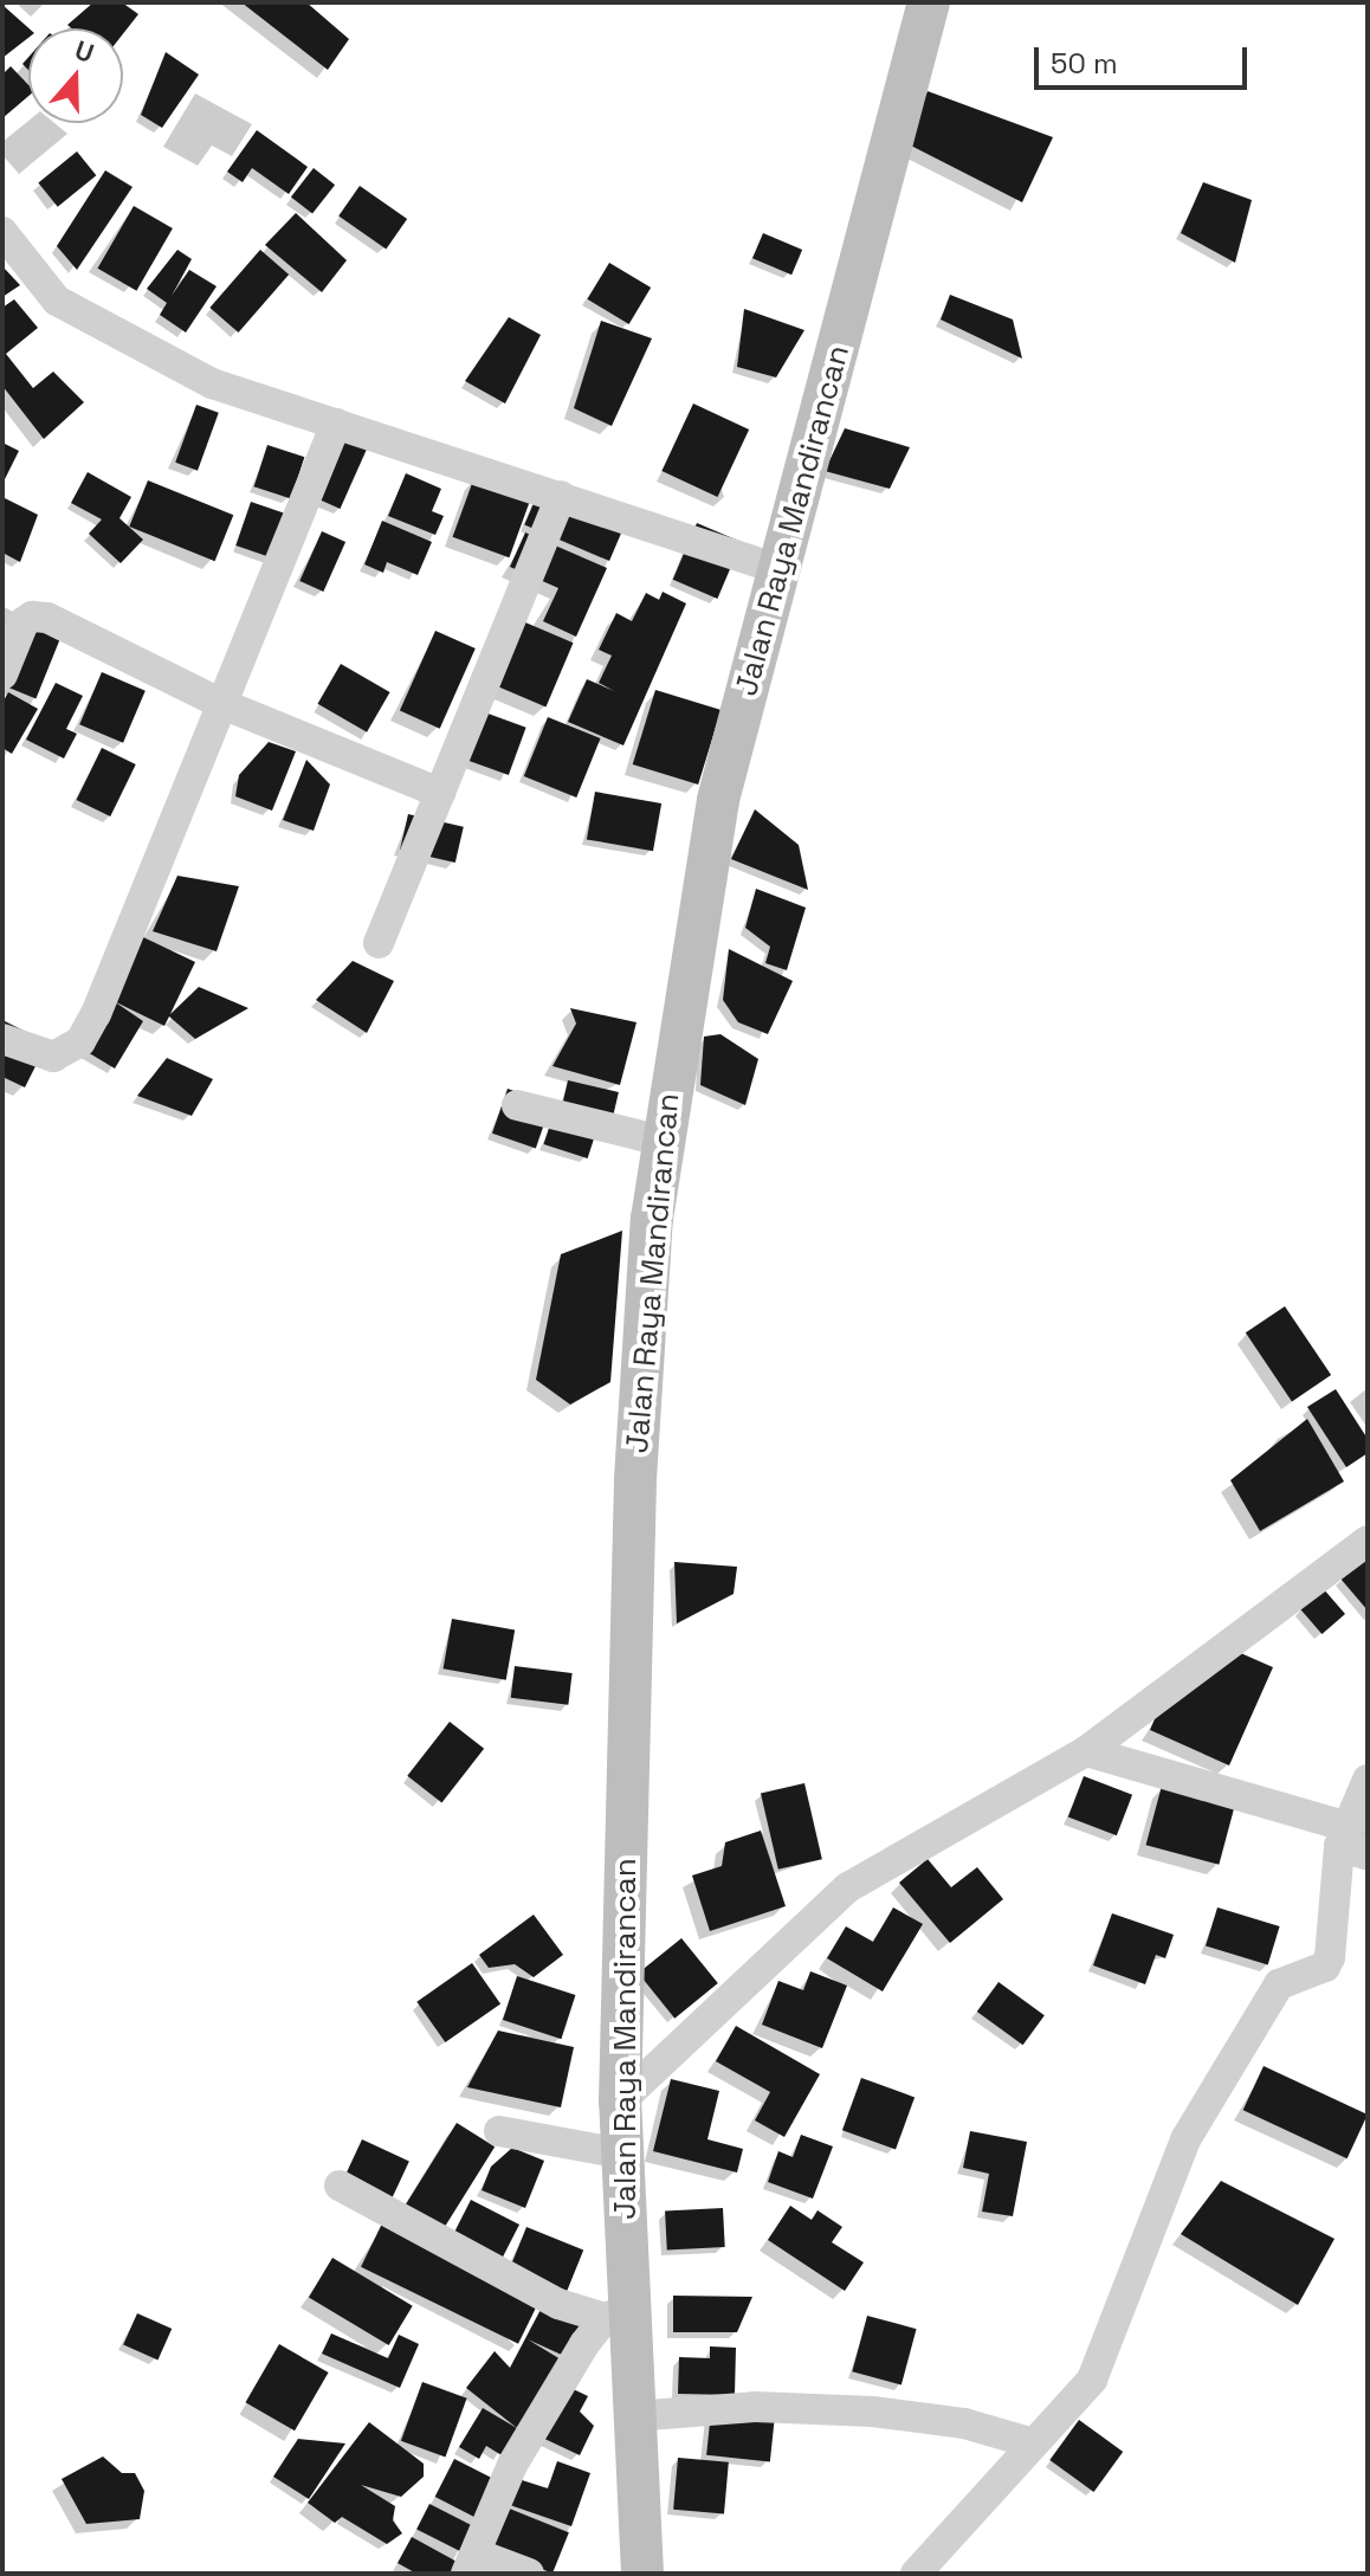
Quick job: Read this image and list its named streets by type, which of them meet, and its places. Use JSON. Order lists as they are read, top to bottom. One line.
{"streets":{"street":["Jalan Raya Mandirancan"]},"scale_bar":"50 m","north":"top"}
